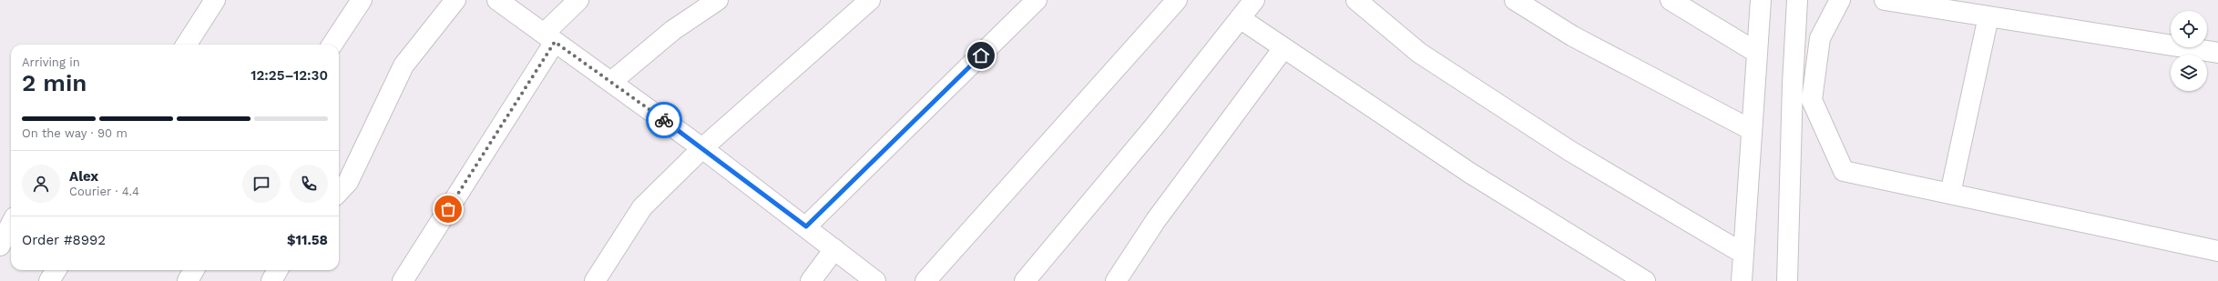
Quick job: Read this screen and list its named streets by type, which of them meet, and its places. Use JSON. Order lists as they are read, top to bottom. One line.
{"page":{"heading":["2 min","Arriving in","12:25–12:30"],"panel":["Alex","Courier · 4.4","Order #8992","$11.58"],"bar":"On the way · 90 m"}}
